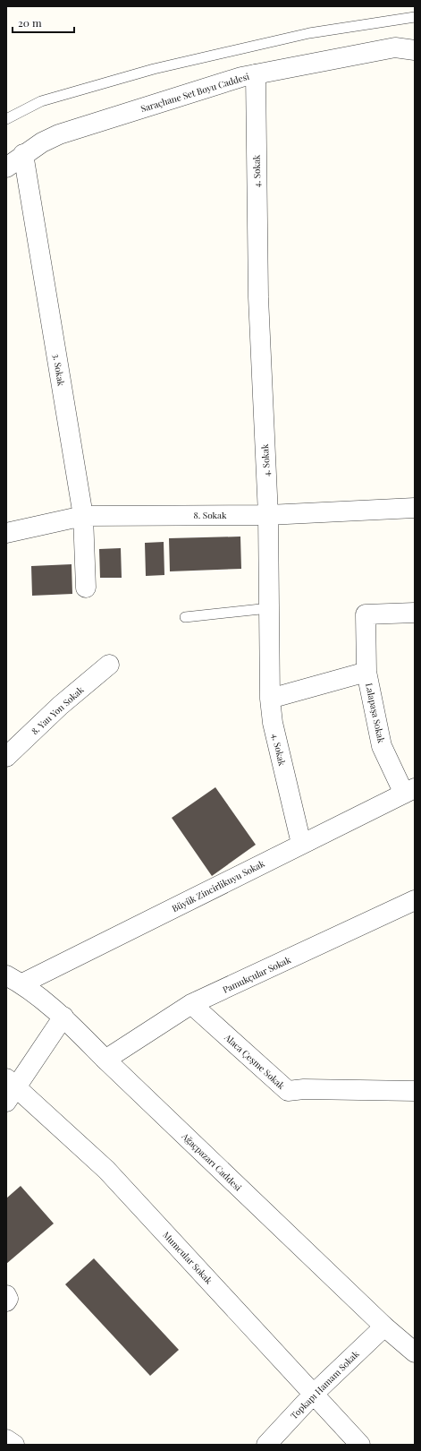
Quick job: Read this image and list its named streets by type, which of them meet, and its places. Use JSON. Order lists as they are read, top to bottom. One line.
{"streets":{"street":["Saraçhane Set Boyu Caddesi","4. Sokak","3. Sokak","8. Sokak","8. Yan Yon Sokak","Lalapaşa Sokak","Büyük Zincirlikuyu Sokak","Pamukçular Sokak","Alaca Çeşme Sokak","Ağaçpazarı Caddesi","Mumcular Sokak","Topkapı Hamam Sokak"]},"crossings":[["Saraçhane Set Boyu Caddesi","4. Sokak"],["Saraçhane Set Boyu Caddesi","3. Sokak"],["4. Sokak","8. Sokak"],["4. Sokak","Lalapaşa Sokak"],["4. Sokak","Büyük Zincirlikuyu Sokak"],["3. Sokak","8. Sokak"],["Lalapaşa Sokak","Büyük Zincirlikuyu Sokak"],["Büyük Zincirlikuyu Sokak","Ağaçpazarı Caddesi"],["Pamukçular Sokak","Alaca Çeşme Sokak"],["Pamukçular Sokak","Ağaçpazarı Caddesi"],["Ağaçpazarı Caddesi","Topkapı Hamam Sokak"],["Mumcular Sokak","Topkapı Hamam Sokak"]],"scale_bar":"20 m"}
